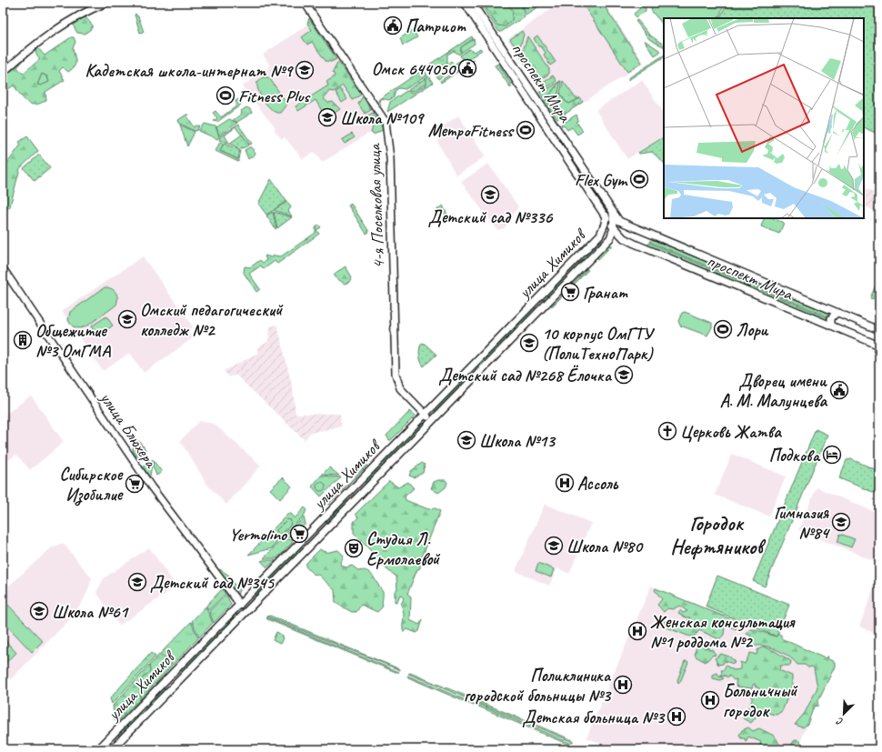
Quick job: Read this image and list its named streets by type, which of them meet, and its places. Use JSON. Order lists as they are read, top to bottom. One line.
{"streets":{"main road":["проспект Мира","4-я Поселковая улица","улица Химиков","улица Блюхера"]},"crossings":[["проспект Мира","улица Химиков"],["4-я Поселковая улица","улица Химиков"],["улица Химиков","улица Блюхера"]],"districts":["Городок Нефтяников"],"places":{"public building":["Патриот","Омск 644050","Дворец имени А. М. Малунцева"],"school or university":["Кадетская школа-интернат №9","Школа №109","Детский сад №336","Омский педагогический колледж №2","10 корпус ОмГТУ (ПолиТехноПарк)","Детский сад №268 Ёлочка","Школа №13","Гимназия №84","Школа №80","Детский сад №345","Школа №61"],"sports":["Fitness Plus","МетроFitness","Flex Gym","Лори"],"supermarket":["Гранат","Сибирское Изобилие","Yermolino"],"building":["Общежитие №3 ОмГМА"],"church":["Церковь Жатва"],"hotel":["Подкова"],"hospital":["Ассоль","Женская консультация №1 роддома №2","Поликлиника городской больницы №3","Больничный городок","Детская больница №3"],"theatre":["Студия Л. Ермолаевой"]},"north":"bottom left"}
